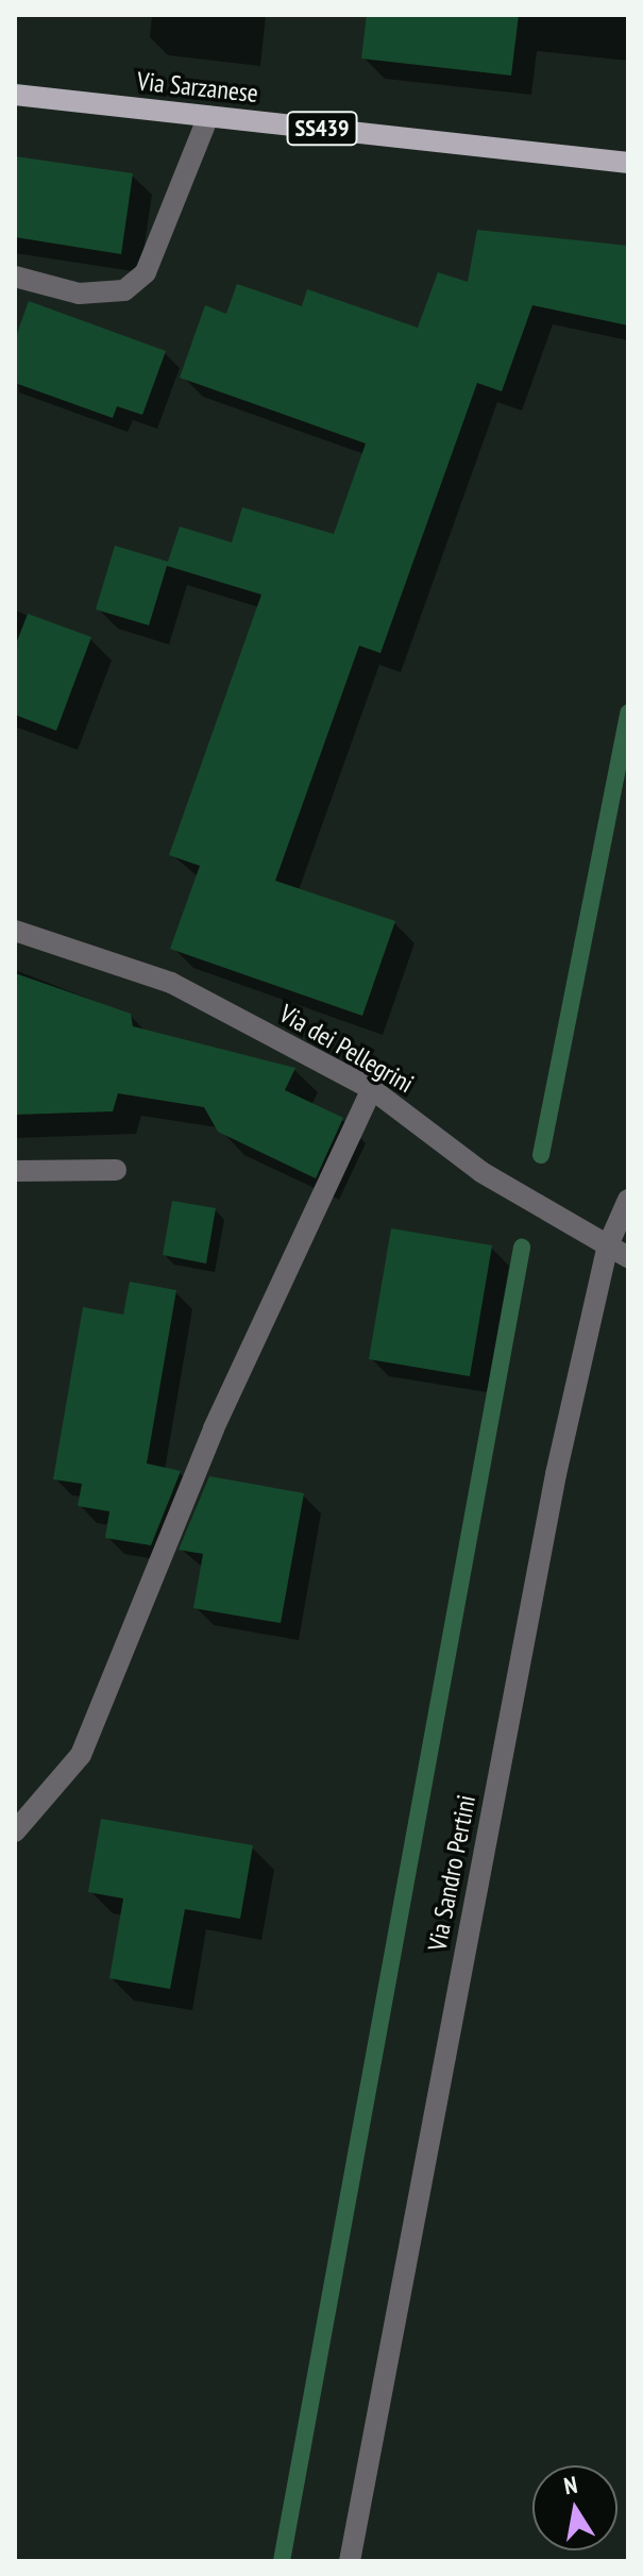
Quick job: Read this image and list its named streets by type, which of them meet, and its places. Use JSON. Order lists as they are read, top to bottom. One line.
{"streets":{"main road":["Via Sarzanese","SS439"],"street":["Via dei Pellegrini","Via Sandro Pertini"]},"crossings":[["Via dei Pellegrini","Via Sandro Pertini"]],"north":"top"}
